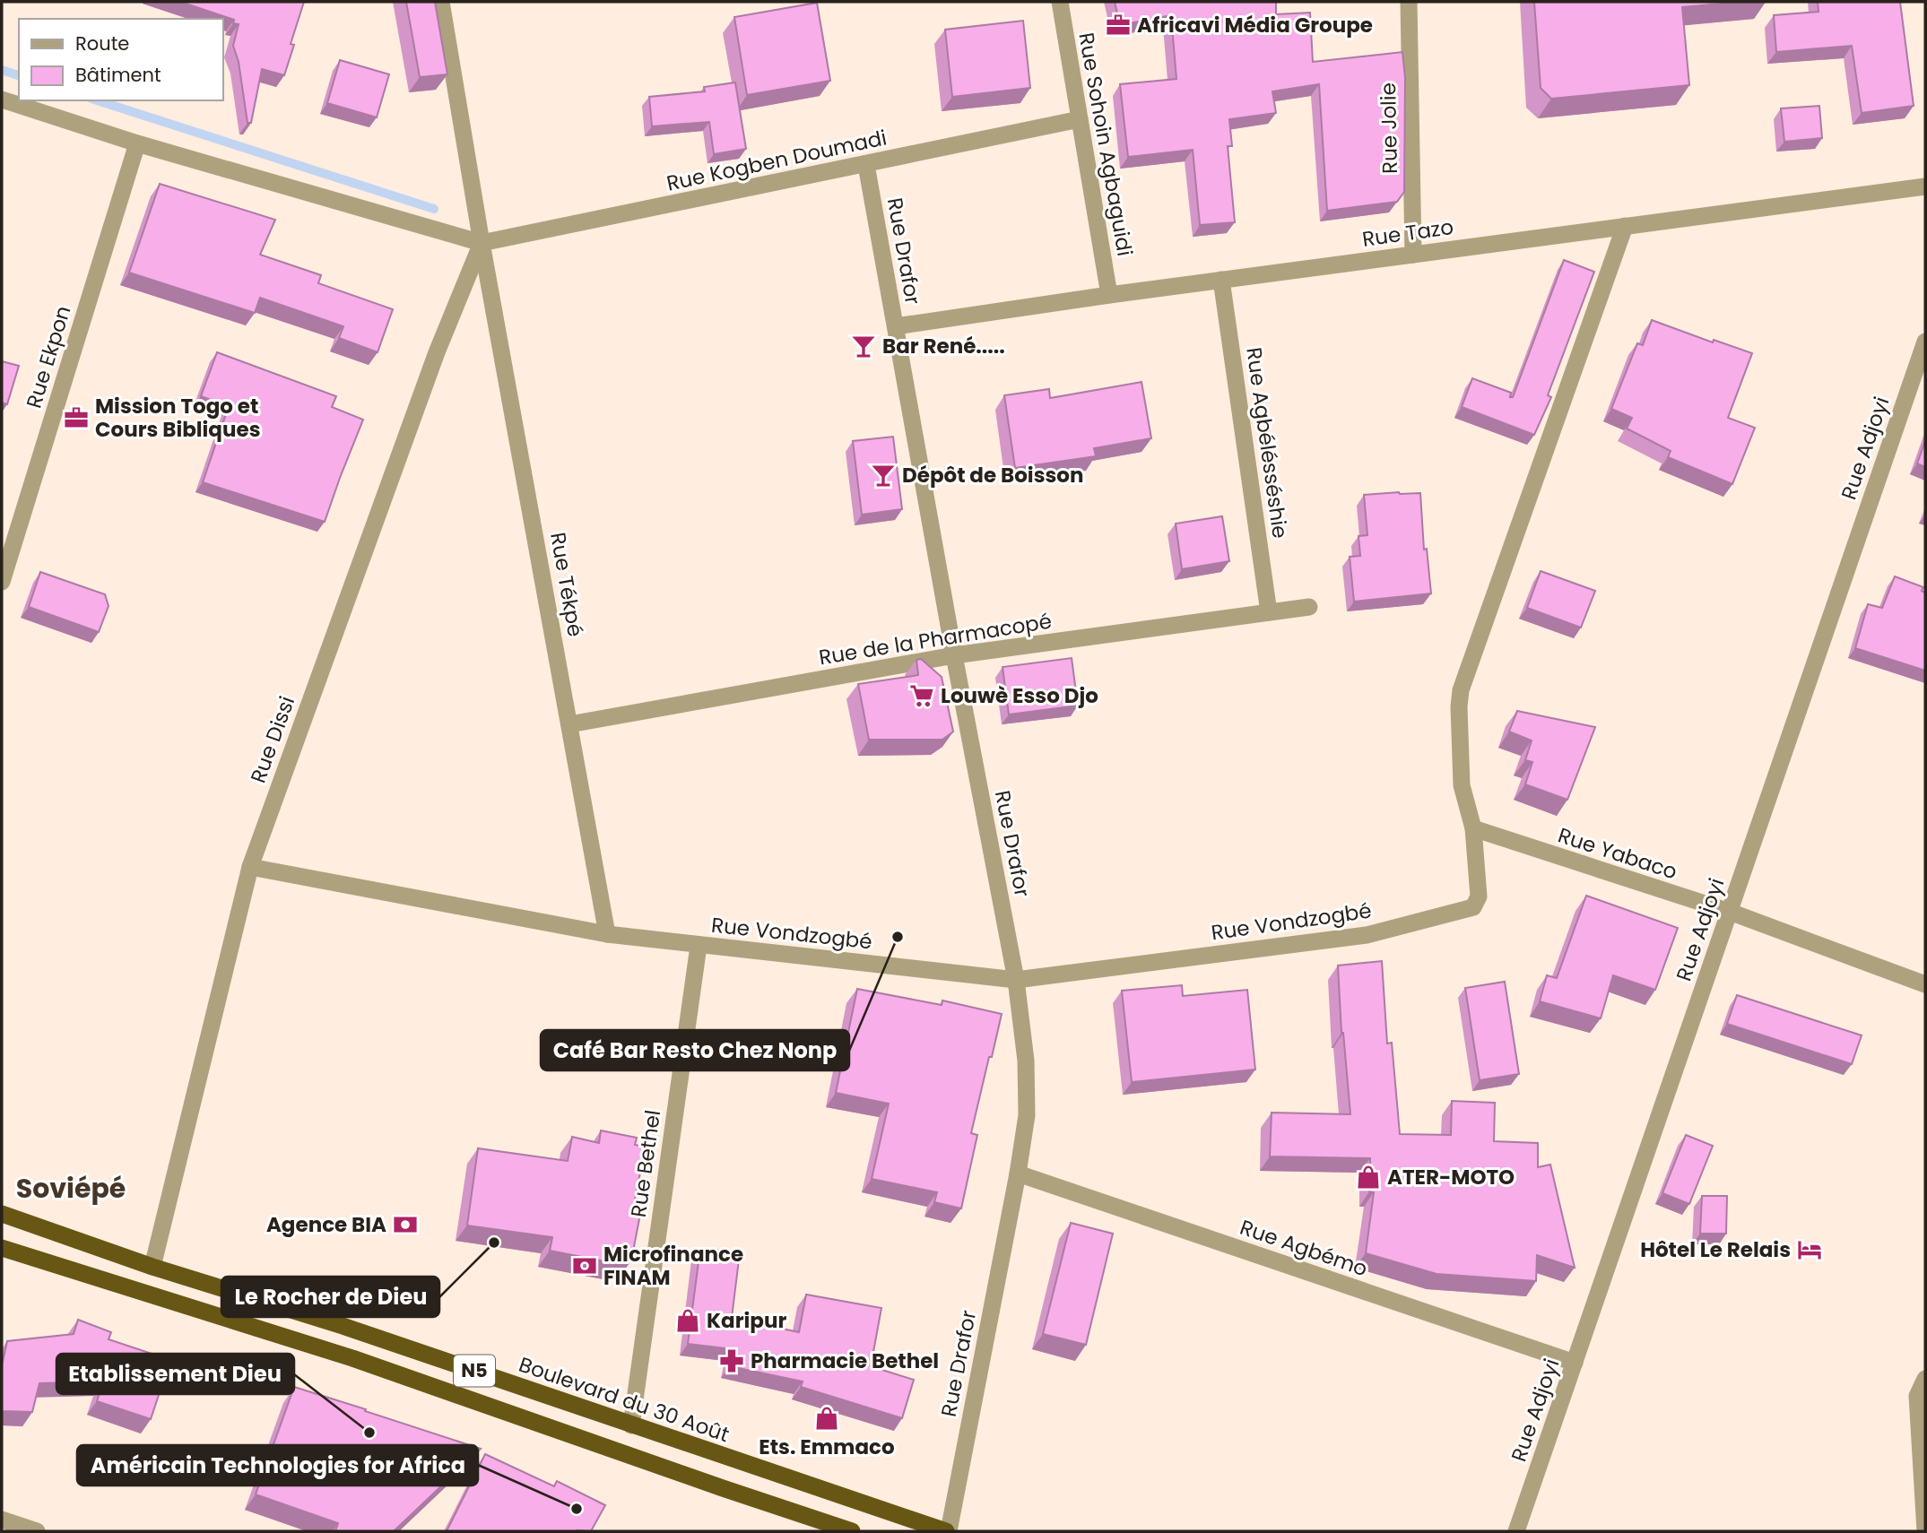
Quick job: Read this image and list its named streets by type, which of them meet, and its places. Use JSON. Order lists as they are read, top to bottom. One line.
{"streets":{"highway":["N5","Boulevard du 30 Août"],"street":["Rue Jolie","Rue Sohoin Agbaguidi","Rue Kogben Doumadi","Rue Tazo","Rue Drafor","Rue Ekpon","Rue Agbélésséshie","Rue Adjoyi","Rue Tékpé","Rue de la Pharmacopé","Rue Dissi","Rue Yabaco","Rue Vondzogbé","Rue Bethel","Rue Agbémo"]},"crossings":[["Rue Jolie","Rue Tazo"],["Rue Sohoin Agbaguidi","Rue Kogben Doumadi"],["Rue Sohoin Agbaguidi","Rue Tazo"],["Rue Kogben Doumadi","Rue Drafor"],["Rue Kogben Doumadi","Rue Tékpé"],["Rue Kogben Doumadi","Rue Dissi"],["Rue Tazo","Rue Drafor"],["Rue Tazo","Rue Agbélésséshie"],["Rue Tazo","Rue Vondzogbé"],["Rue Drafor","Rue de la Pharmacopé"],["Rue Drafor","Rue Vondzogbé"],["Rue Drafor","Rue Agbémo"],["Rue Drafor","Boulevard du 30 Août"],["Rue Agbélésséshie","Rue de la Pharmacopé"],["Rue Adjoyi","Rue Yabaco"],["Rue Adjoyi","Rue Agbémo"],["Rue Tékpé","Rue de la Pharmacopé"],["Rue Tékpé","Rue Dissi"],["Rue Tékpé","Rue Vondzogbé"],["Rue Dissi","Rue Vondzogbé"],["Rue Dissi","Boulevard du 30 Août"],["Rue Yabaco","Rue Vondzogbé"],["Rue Vondzogbé","Rue Bethel"],["Rue Bethel","Boulevard du 30 Août"]],"districts":["Soviépé"],"places":{"office":["Africavi Média Groupe","Mission Togo et Cours Bibliques"],"bar":["Bar René.....","Dépôt de Boisson"],"supermarket":["Louwè Esso Djo"],"other":["Café Bar Resto Chez Nonp","Le Rocher de Dieu","Etablissement Dieu","Américain Technologies for Africa"],"shop":["ATER-MOTO","Karipur","Ets. Emmaco"],"bank":["Agence BIA","Microfinance FINAM"],"hotel":["Hôtel Le Relais"],"pharmacy":["Pharmacie Bethel"]},"legend":["Route","Bâtiment"]}
